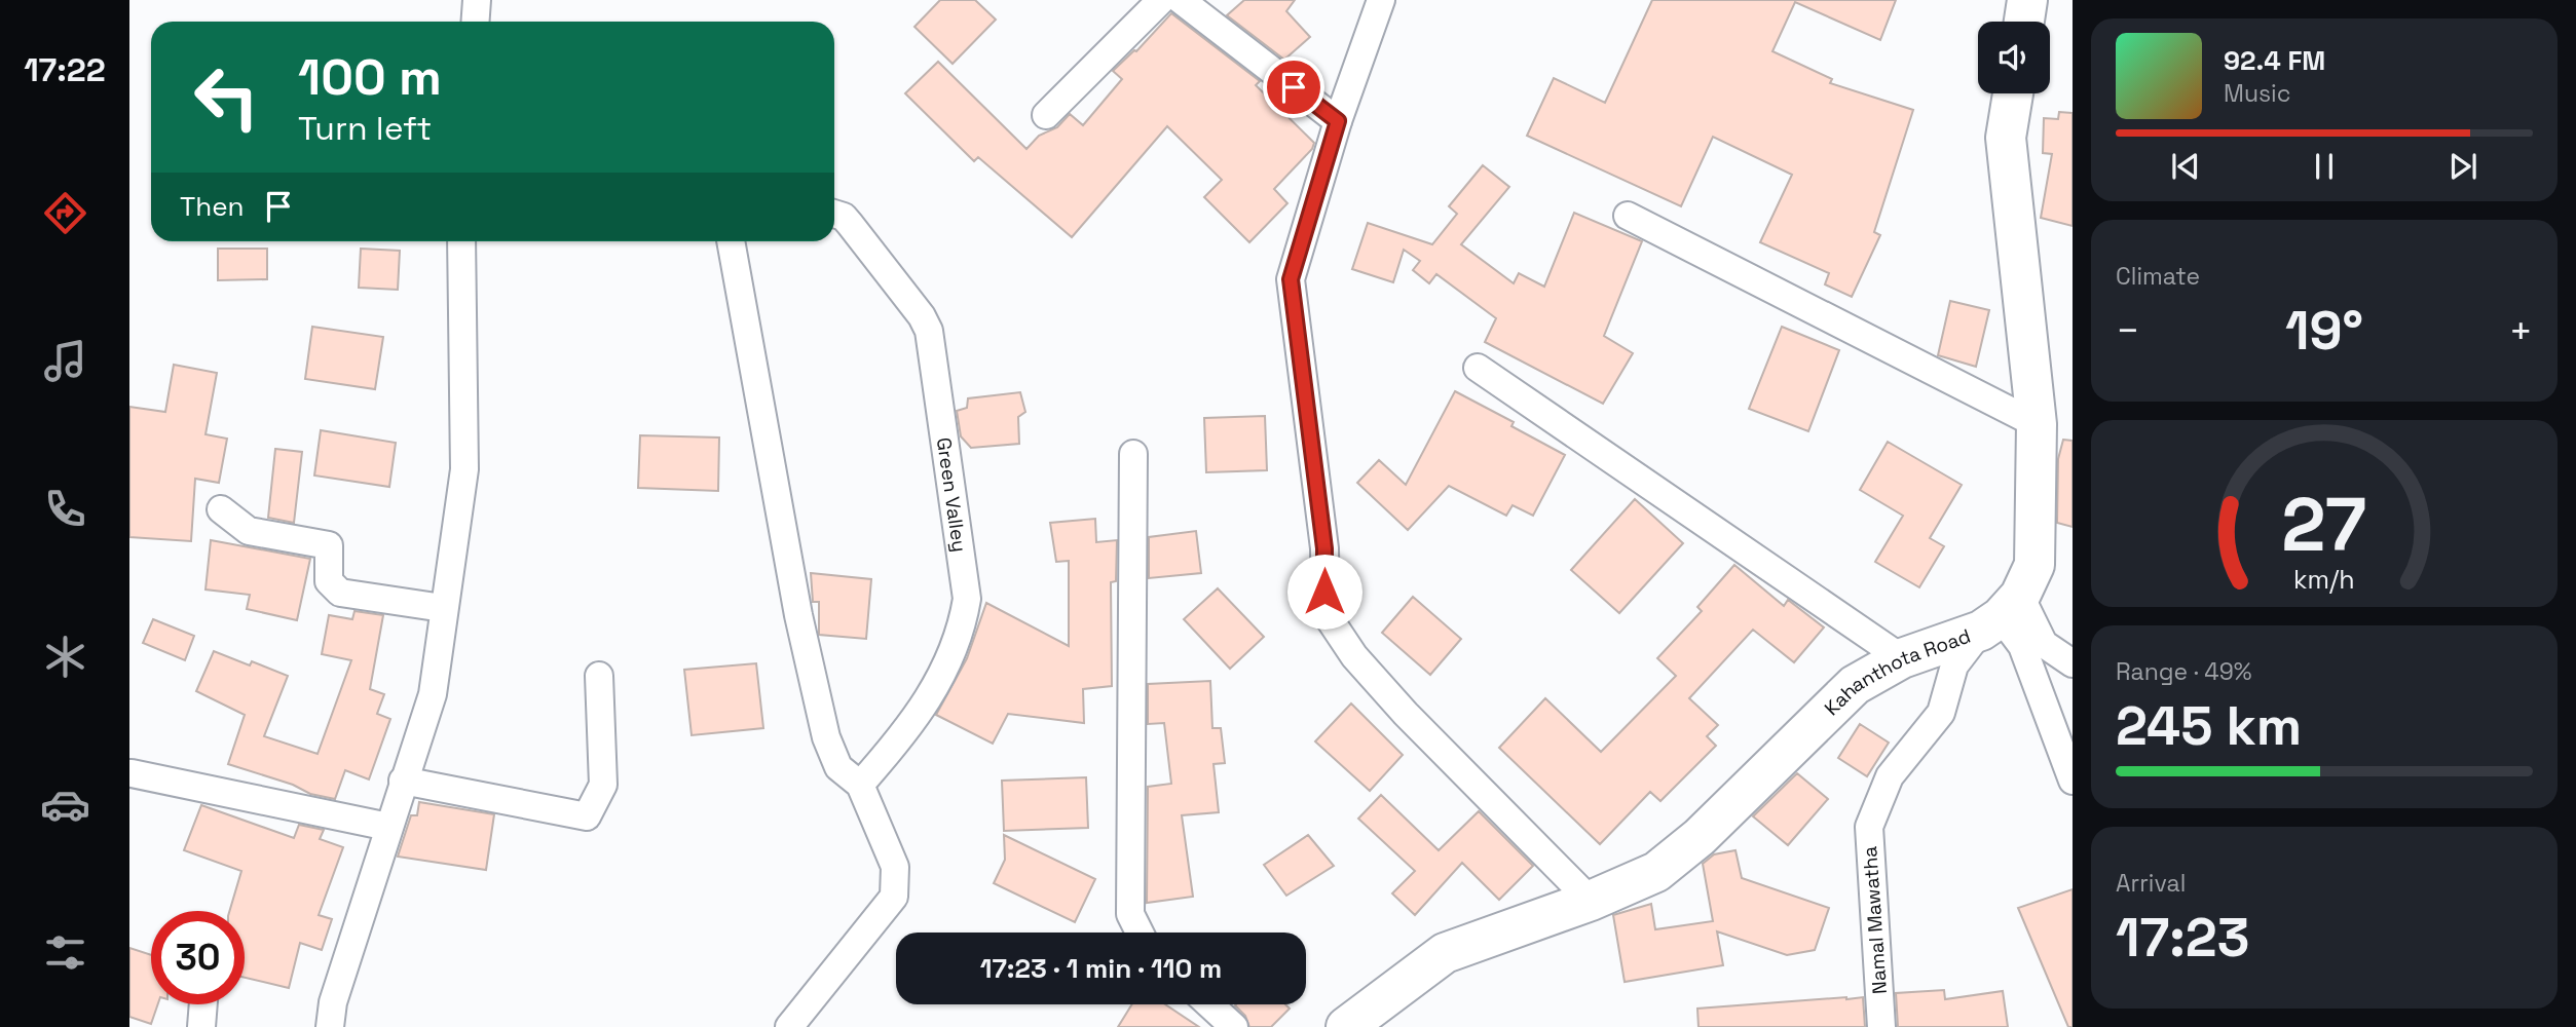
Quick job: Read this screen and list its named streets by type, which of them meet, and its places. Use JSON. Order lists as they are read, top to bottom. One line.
{"streets":{"main road":["Kahanthota Road"],"street":["Green Valley","Namal Mawatha"]},"crossings":[["Kahanthota Road","Namal Mawatha"]],"page":{"tabs":"17:22","turn":["100 m","Turn left"],"song":["92.4 FM","Music"],"then":"Then","tile":["Climate",["Range · 49%","245 km"],["Arrival","17:23"]],"heat":["−","19°","+"],"limit":"30","trip":"17:23 · 1 min · 110 m","gauge":["27","km/h"]}}
